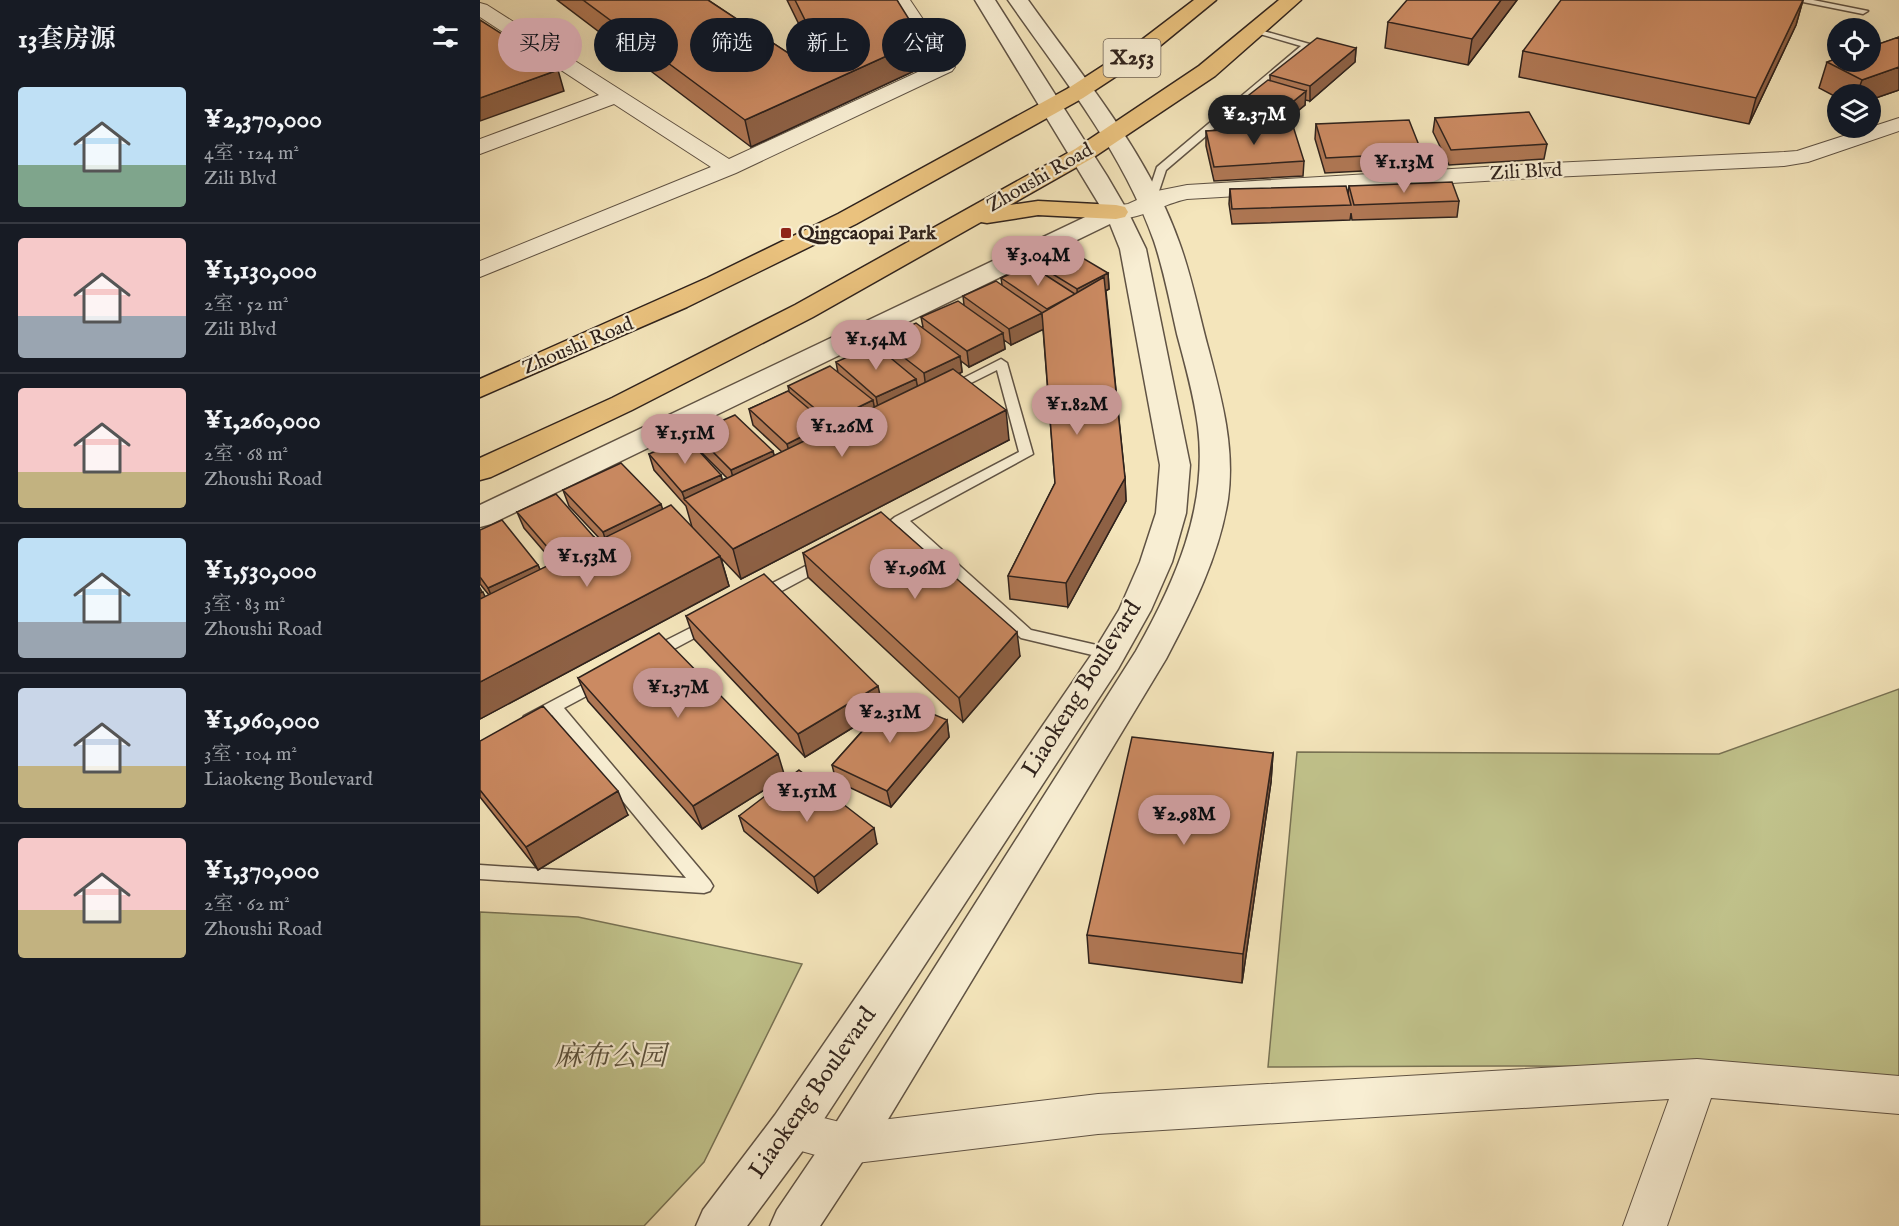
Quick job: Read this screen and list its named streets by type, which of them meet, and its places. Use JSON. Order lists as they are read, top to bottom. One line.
{"streets":{"main road":["X253","Zhoushi Road"],"street":["Zili Blvd","Liaokeng Boulevard"]},"crossings":[["Zili Blvd","Liaokeng Boulevard"],["Zhoushi Road","Liaokeng Boulevard"]],"parks":["麻布公园"],"places":{"transit":["Qingcaopai Park"]},"page":{"heading":"13套房源","chip":["买房","租房","筛选","新上","公寓"],"list":[{"name":"¥2,370,000","note":"4室 · 124 m² · Zili Blvd"},{"name":"¥1,130,000","note":"2室 · 52 m² · Zili Blvd"},{"name":"¥1,260,000","note":"2室 · 68 m² · Zhoushi Road"},{"name":"¥1,530,000","note":"3室 · 83 m² · Zhoushi Road"},{"name":"¥1,960,000","note":"3室 · 104 m² · Liaokeng Boulevard"},{"name":"¥1,370,000","note":"2室 · 62 m² · Zhoushi Road"}],"price":["¥2.37M","¥1.13M","¥3.04M","¥1.54M","¥1.82M","¥1.26M","¥1.51M","¥1.53M","¥1.96M","¥1.37M","¥2.31M","¥1.51M","¥2.98M"]}}
